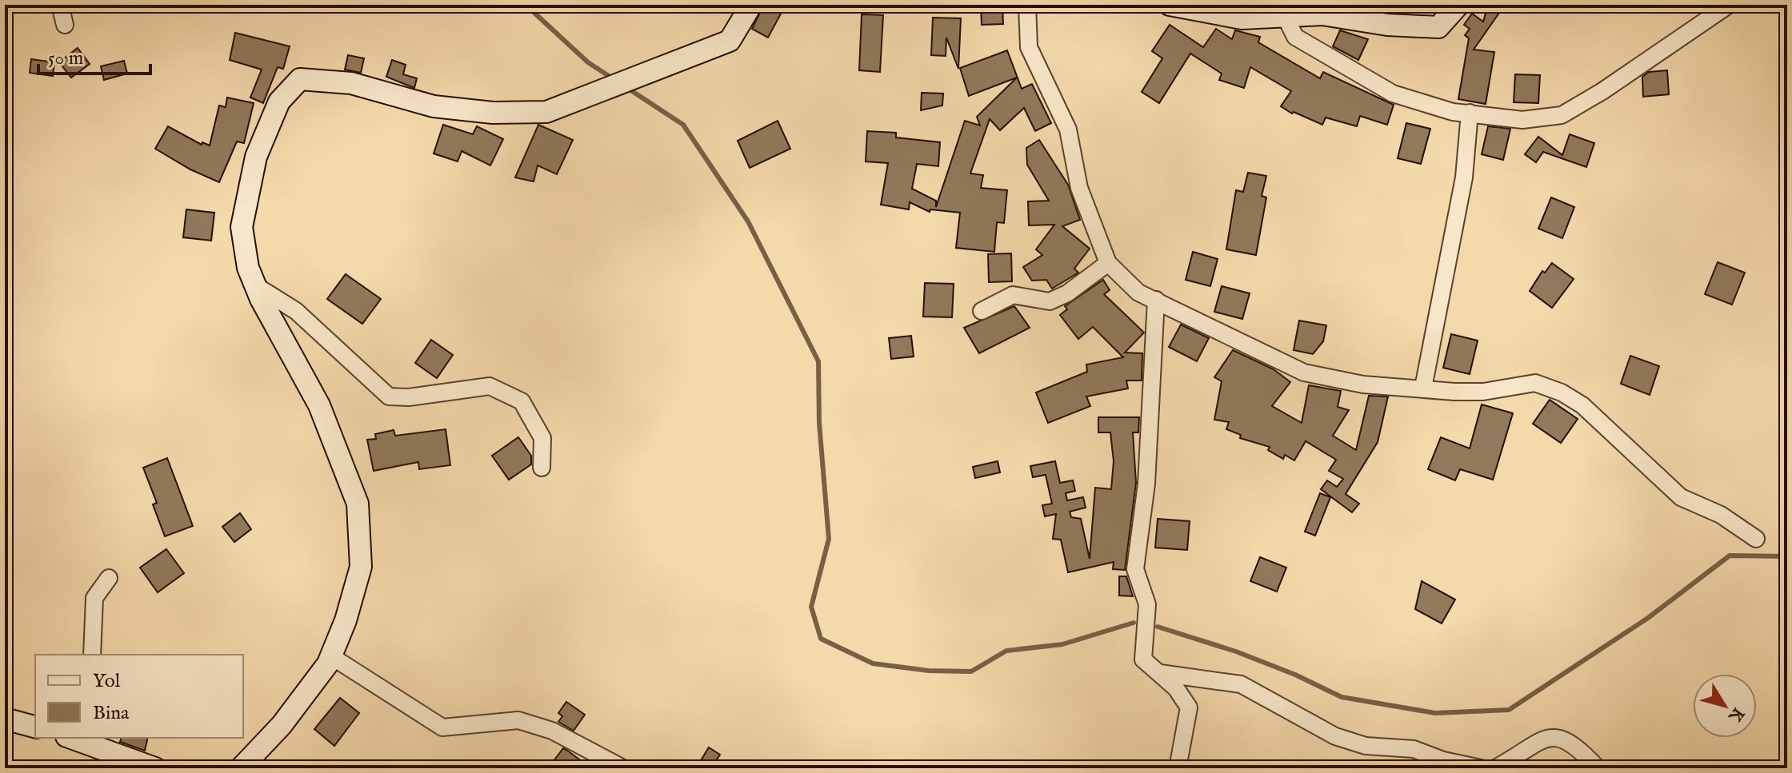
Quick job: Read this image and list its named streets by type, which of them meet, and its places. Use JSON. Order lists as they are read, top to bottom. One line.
{"legend":["Yol","Bina"],"scale_bar":"50 m","north":"bottom right"}
